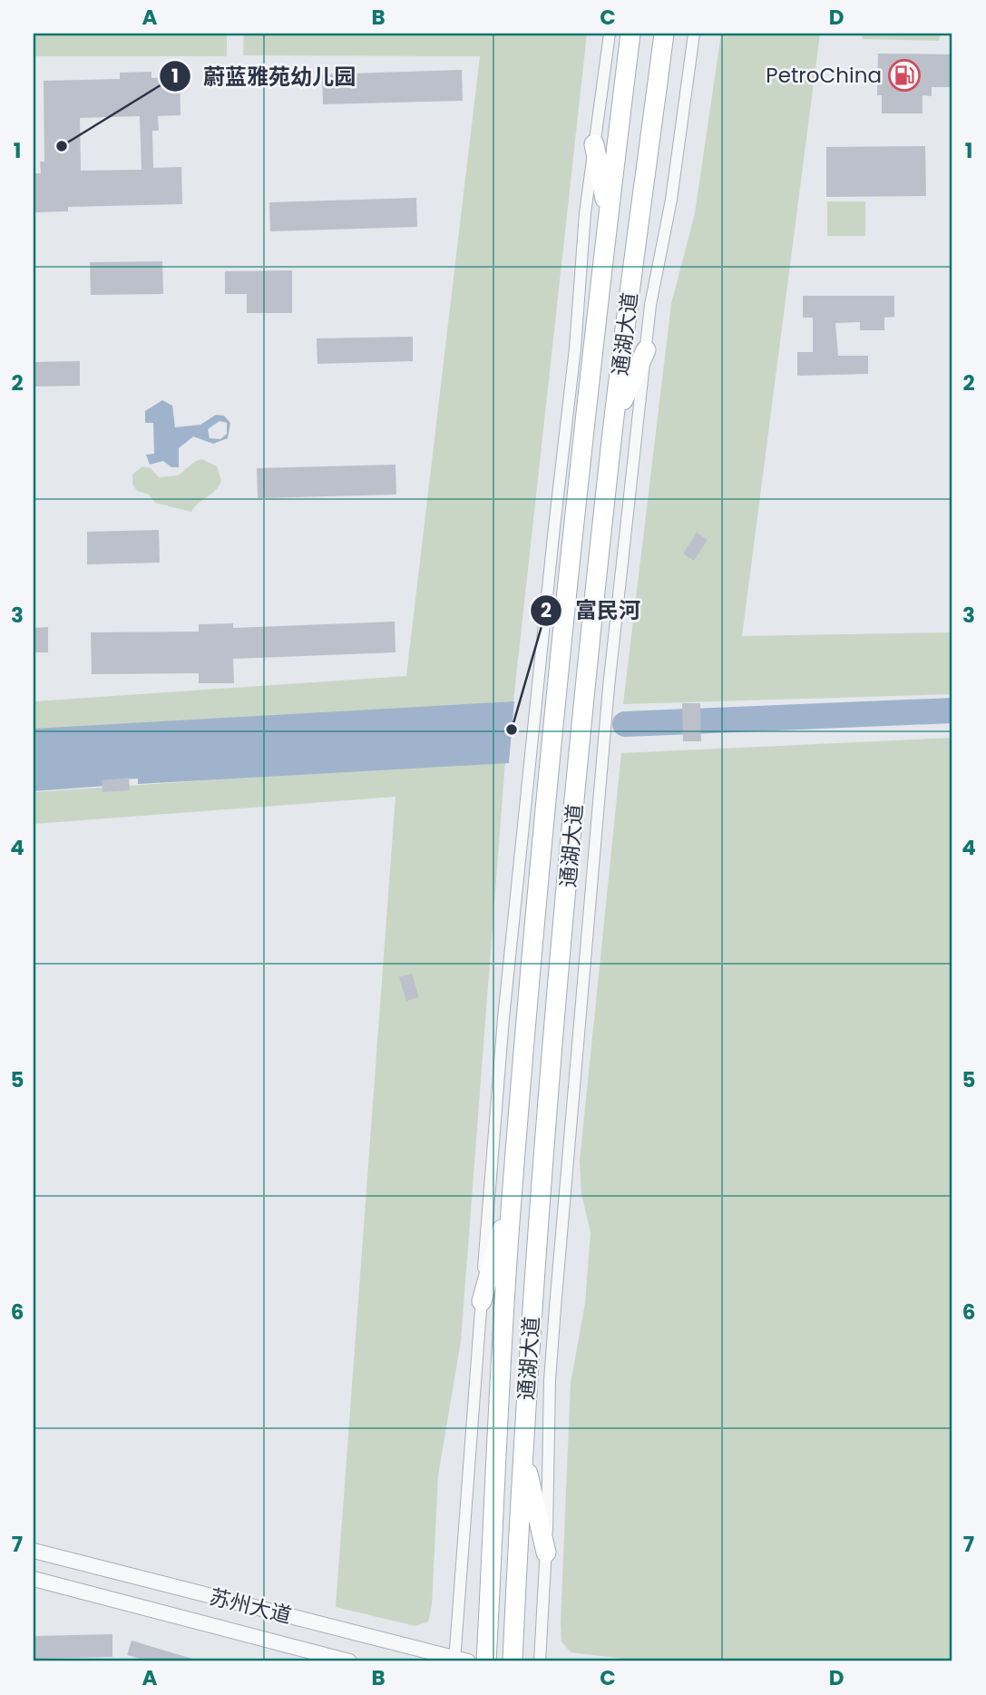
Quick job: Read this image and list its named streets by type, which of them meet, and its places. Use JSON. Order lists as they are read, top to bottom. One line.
{"streets":{"main road":["通湖大道"],"street":["苏州大道"]},"places":{"fuel station":["PetroChina"],"other":["蔚蓝雅苑幼儿园","富民河"]},"grid":{"columns":["A","B","C","D"],"rows":["1","2","3","4","5","6","7"]}}
